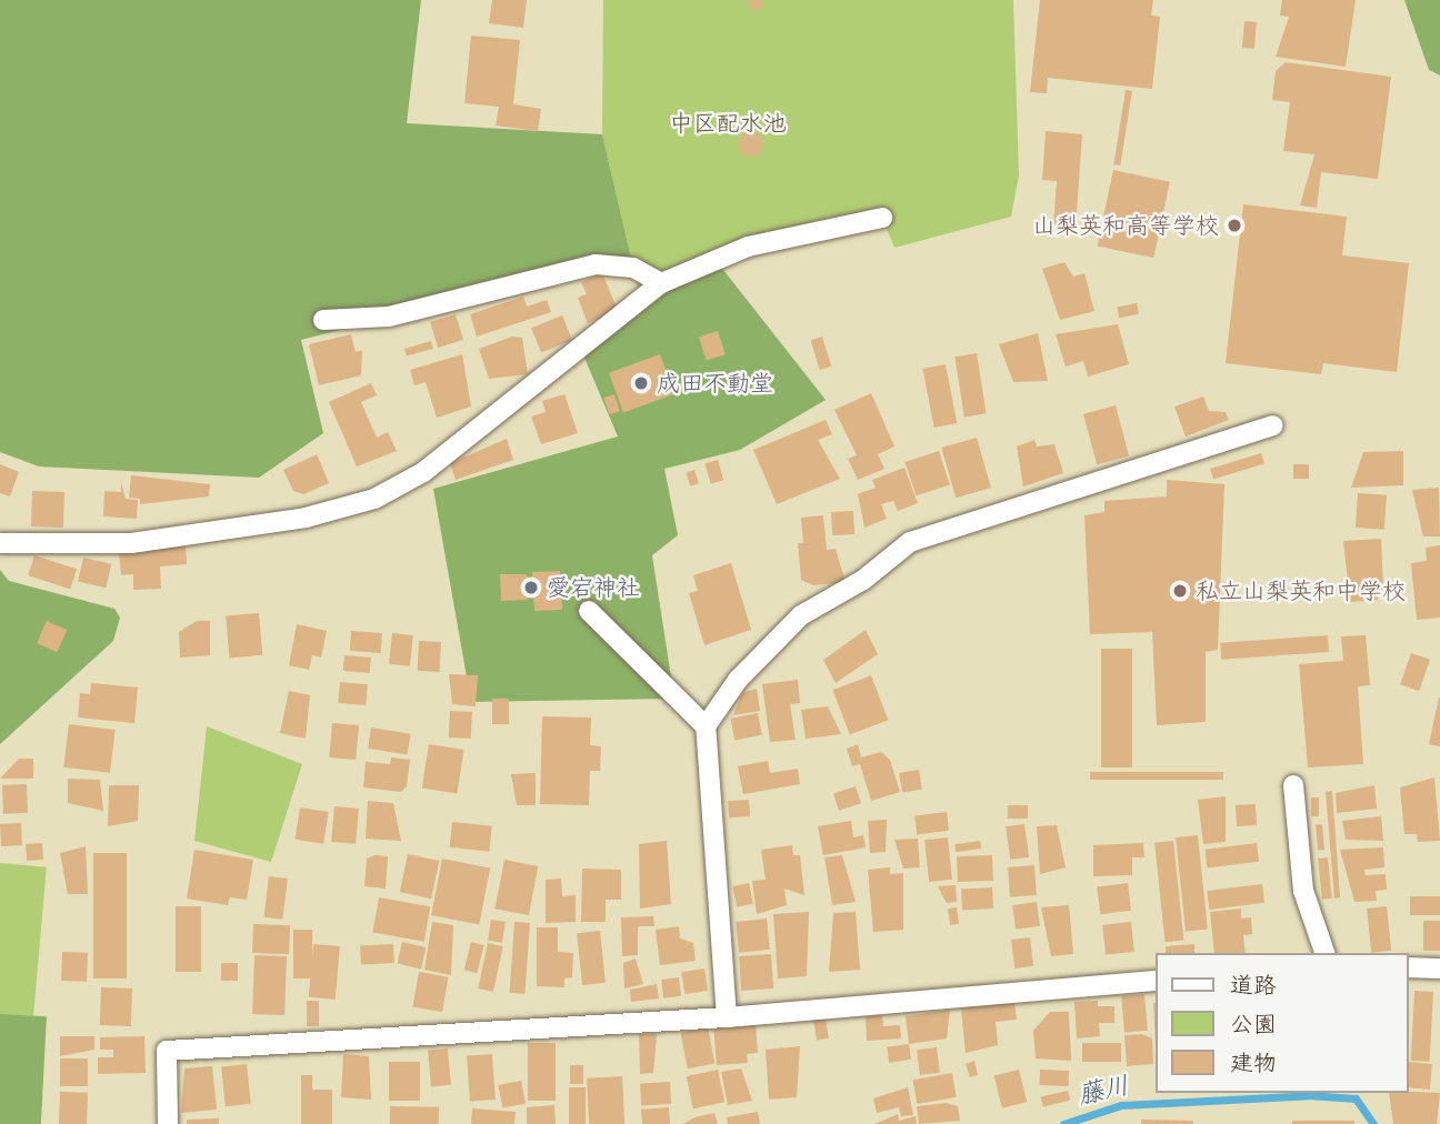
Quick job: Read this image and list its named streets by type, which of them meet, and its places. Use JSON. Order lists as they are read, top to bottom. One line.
{"water":["藤川"],"parks":["中区配水池"],"places":["山梨英和高等学校","成田不動堂","愛宕神社","私立山梨英和中学校"],"legend":["道路","公園","建物"]}
